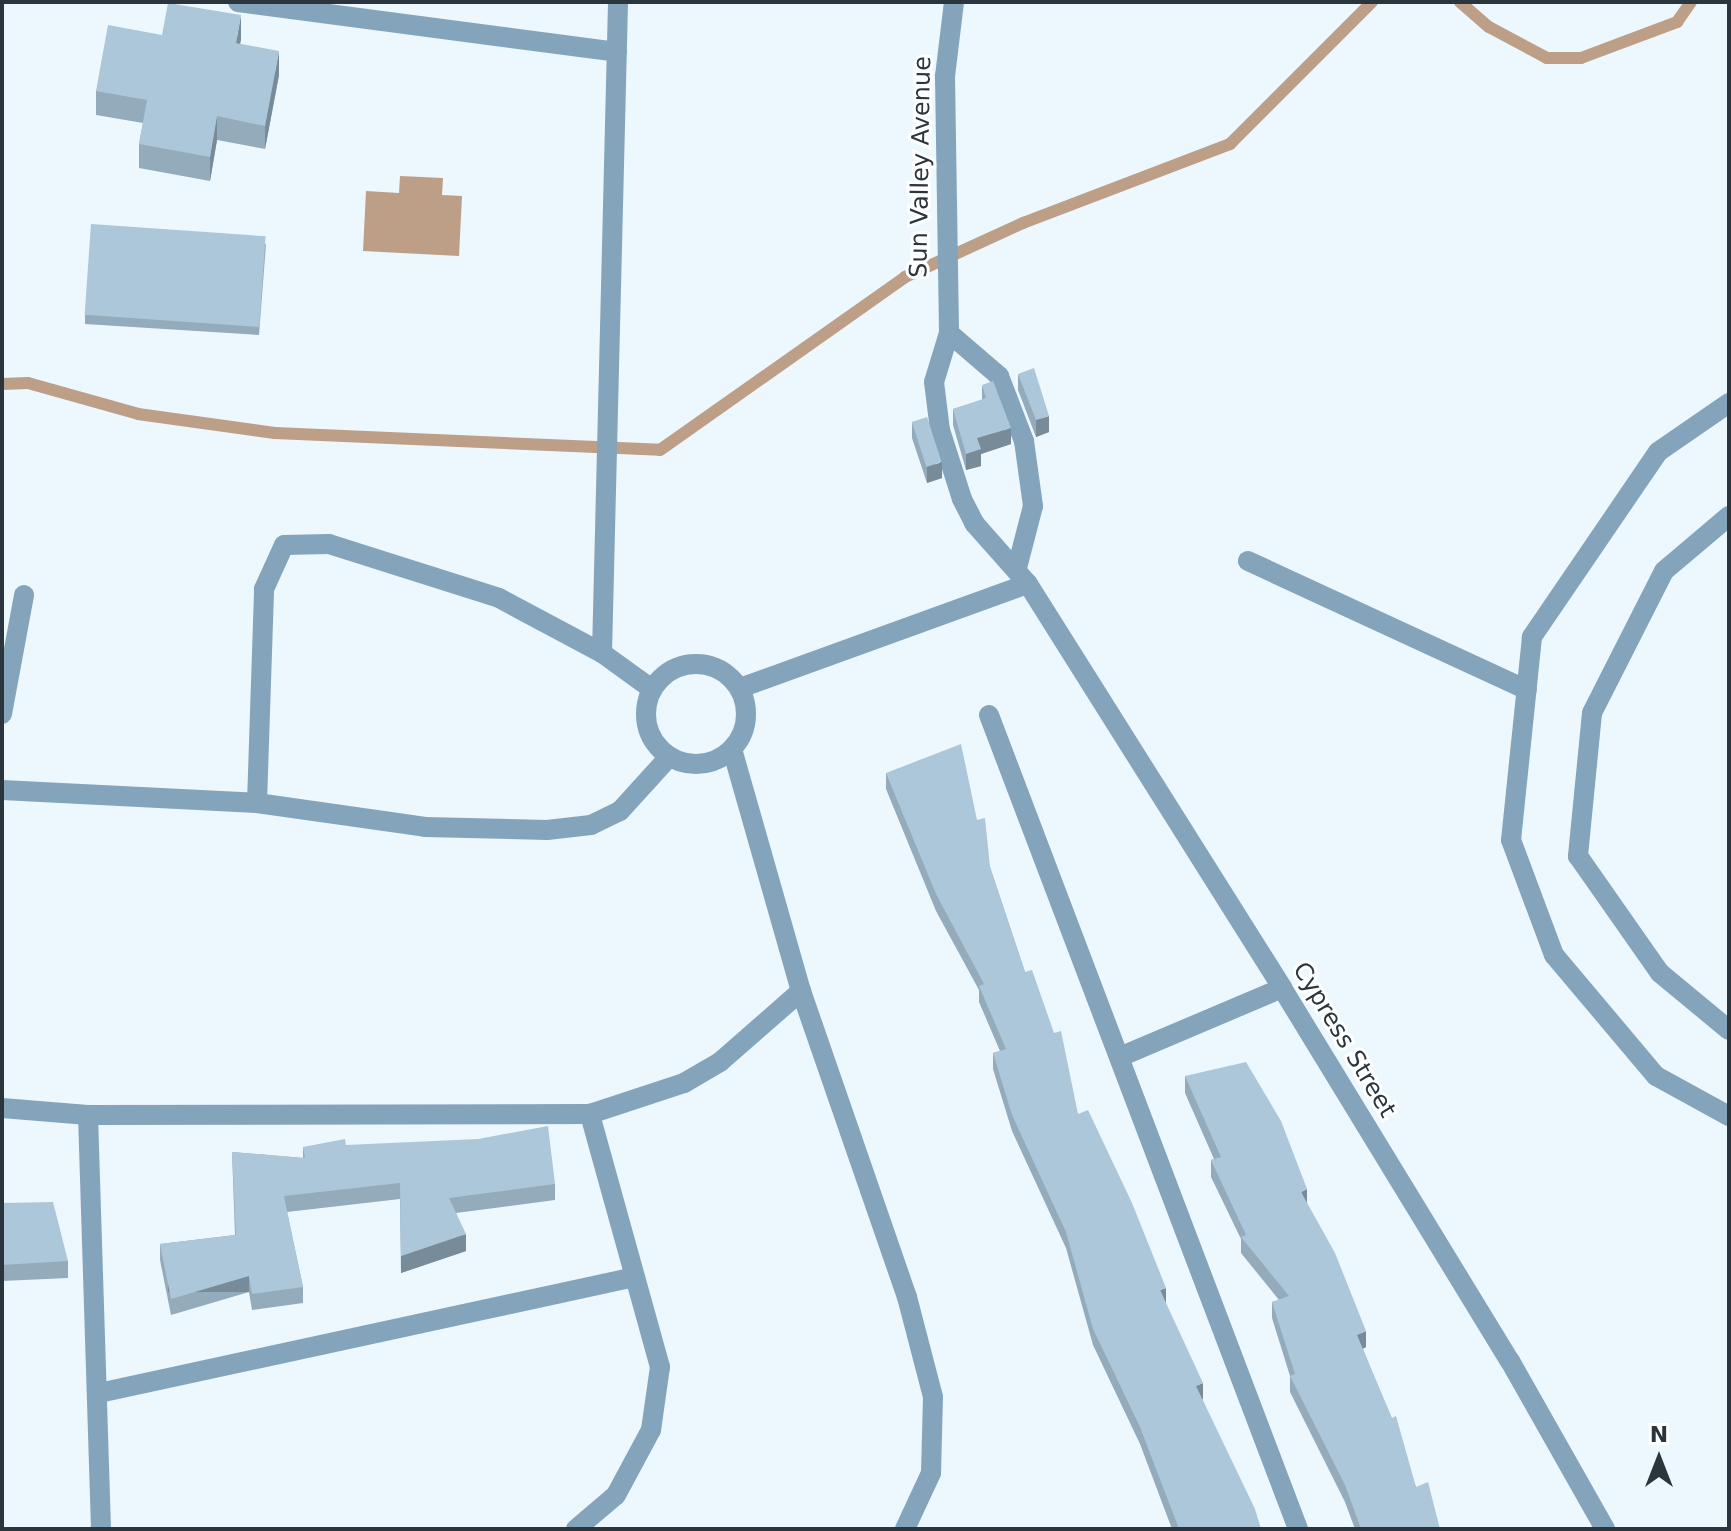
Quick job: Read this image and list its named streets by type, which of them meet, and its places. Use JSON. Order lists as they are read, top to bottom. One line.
{"streets":{"street":["Sun Valley Avenue","Cypress Street"]},"crossings":[["Sun Valley Avenue","Cypress Street"]],"north":"top"}
